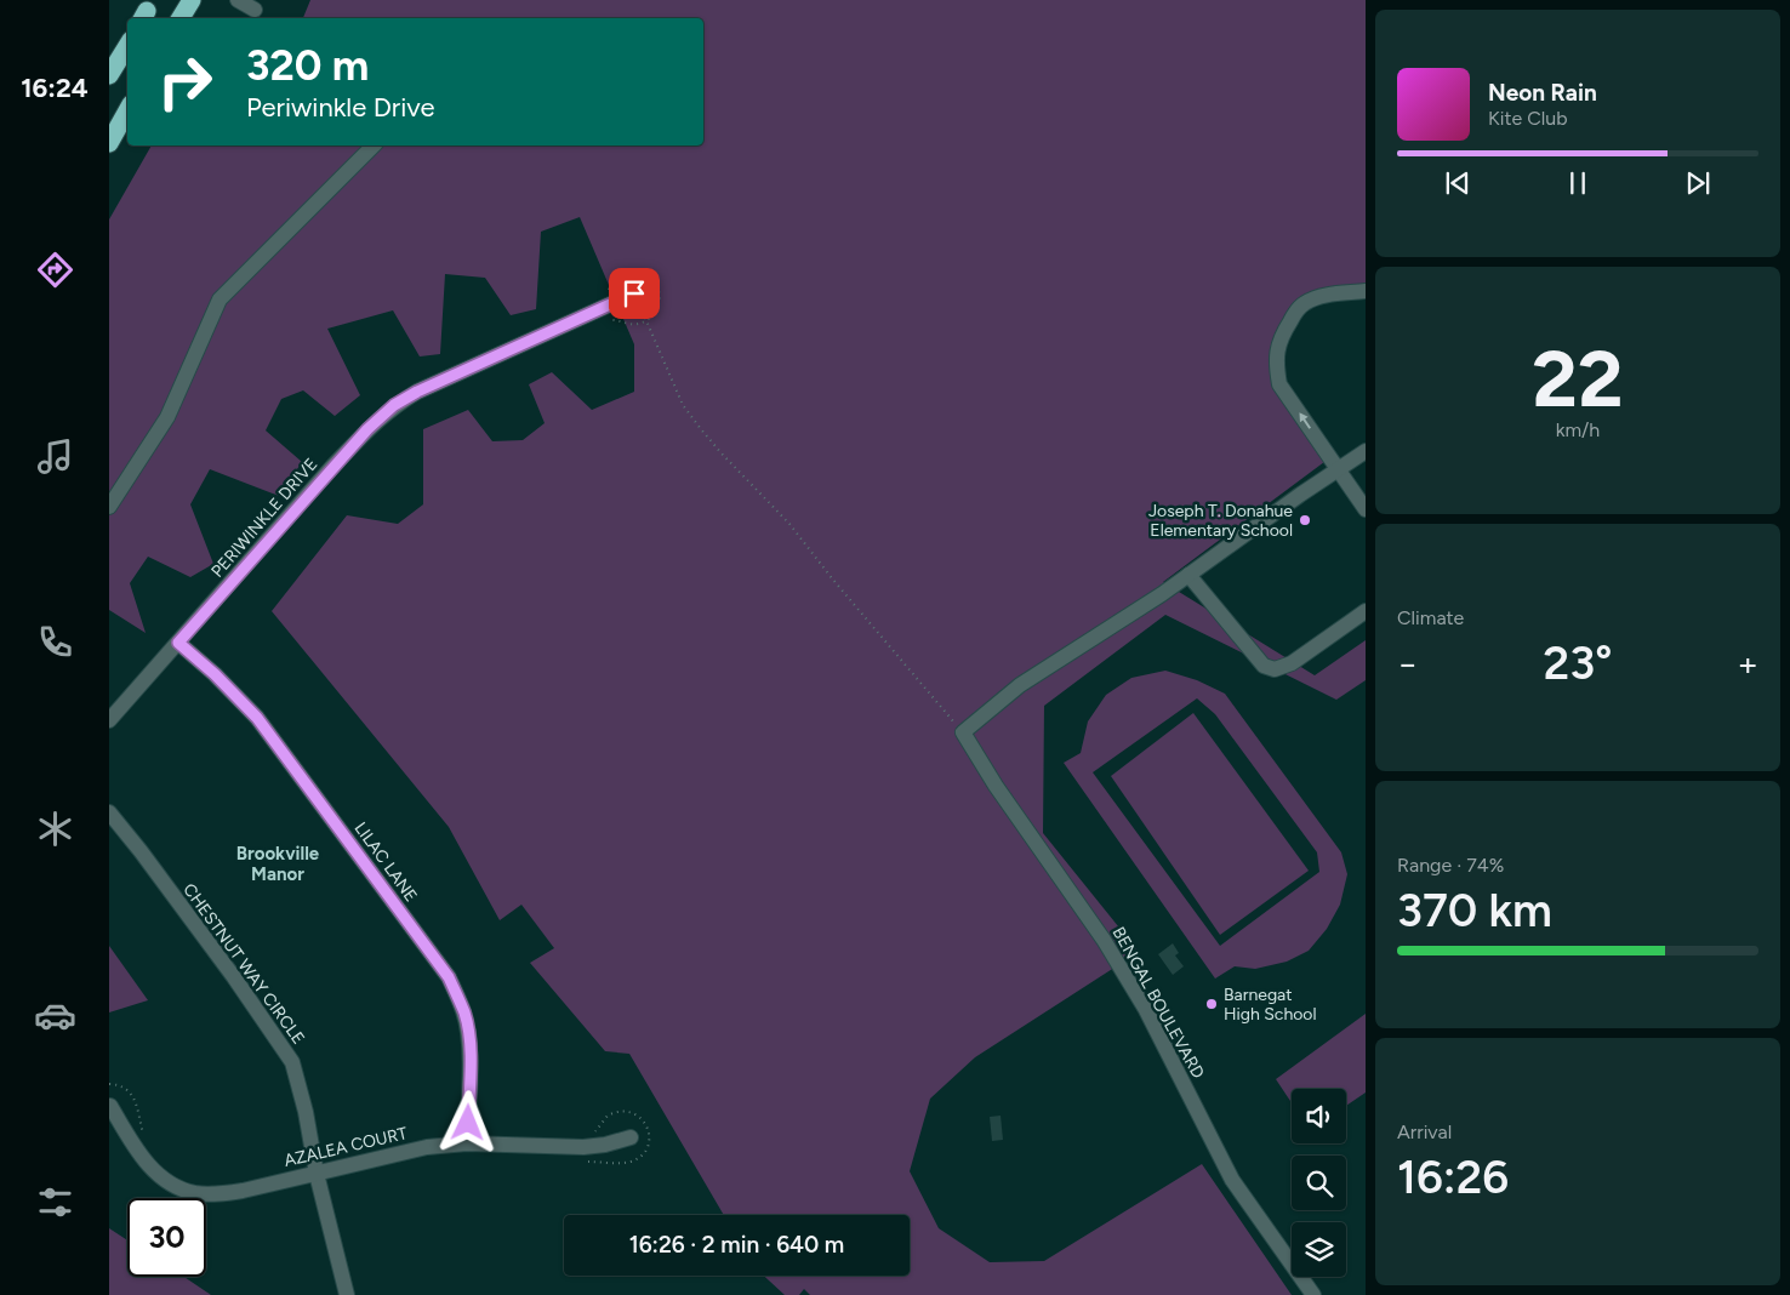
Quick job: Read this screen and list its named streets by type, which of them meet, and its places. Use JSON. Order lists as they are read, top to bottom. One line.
{"streets":{"street":["PERIWINKLE DRIVE","LILAC LANE","CHESTNUT WAY CIRCLE","BENGAL BOULEVARD","AZALEA COURT"]},"crossings":[["PERIWINKLE DRIVE","LILAC LANE"],["LILAC LANE","AZALEA COURT"],["CHESTNUT WAY CIRCLE","AZALEA COURT"]],"districts":["Brookville Manor"],"places":["Joseph T. Donahue Elementary School","Barnegat High School"],"page":{"tabs":"16:24","turn":["320 m","Periwinkle Drive"],"song":["Neon Rain","Kite Club"],"tile":[["22","km/h"],"Climate",["Range · 74%","370 km"],["Arrival","16:26"]],"heat":["−","23°","+"],"limit":"30","trip":"16:26 · 2 min · 640 m"}}
